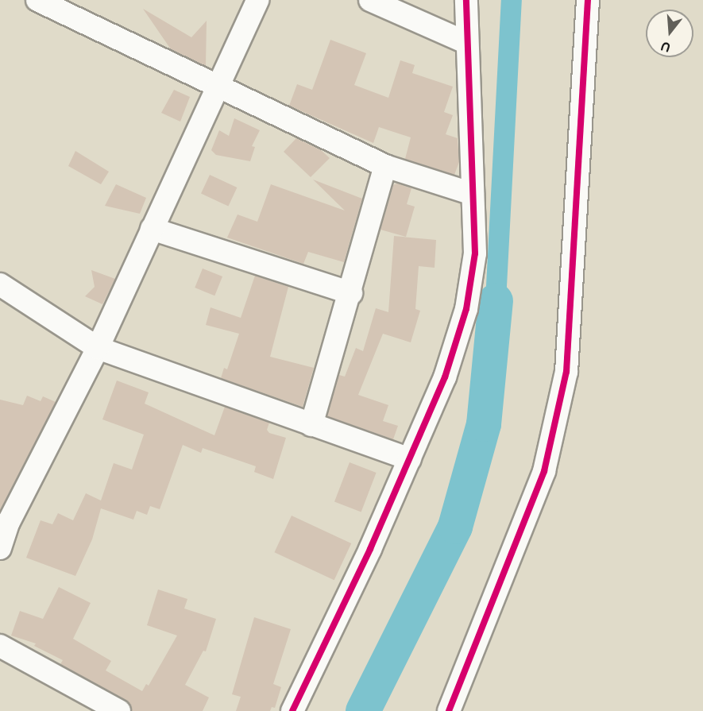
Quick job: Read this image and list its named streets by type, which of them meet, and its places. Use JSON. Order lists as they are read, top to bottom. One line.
{"north":"bottom"}
